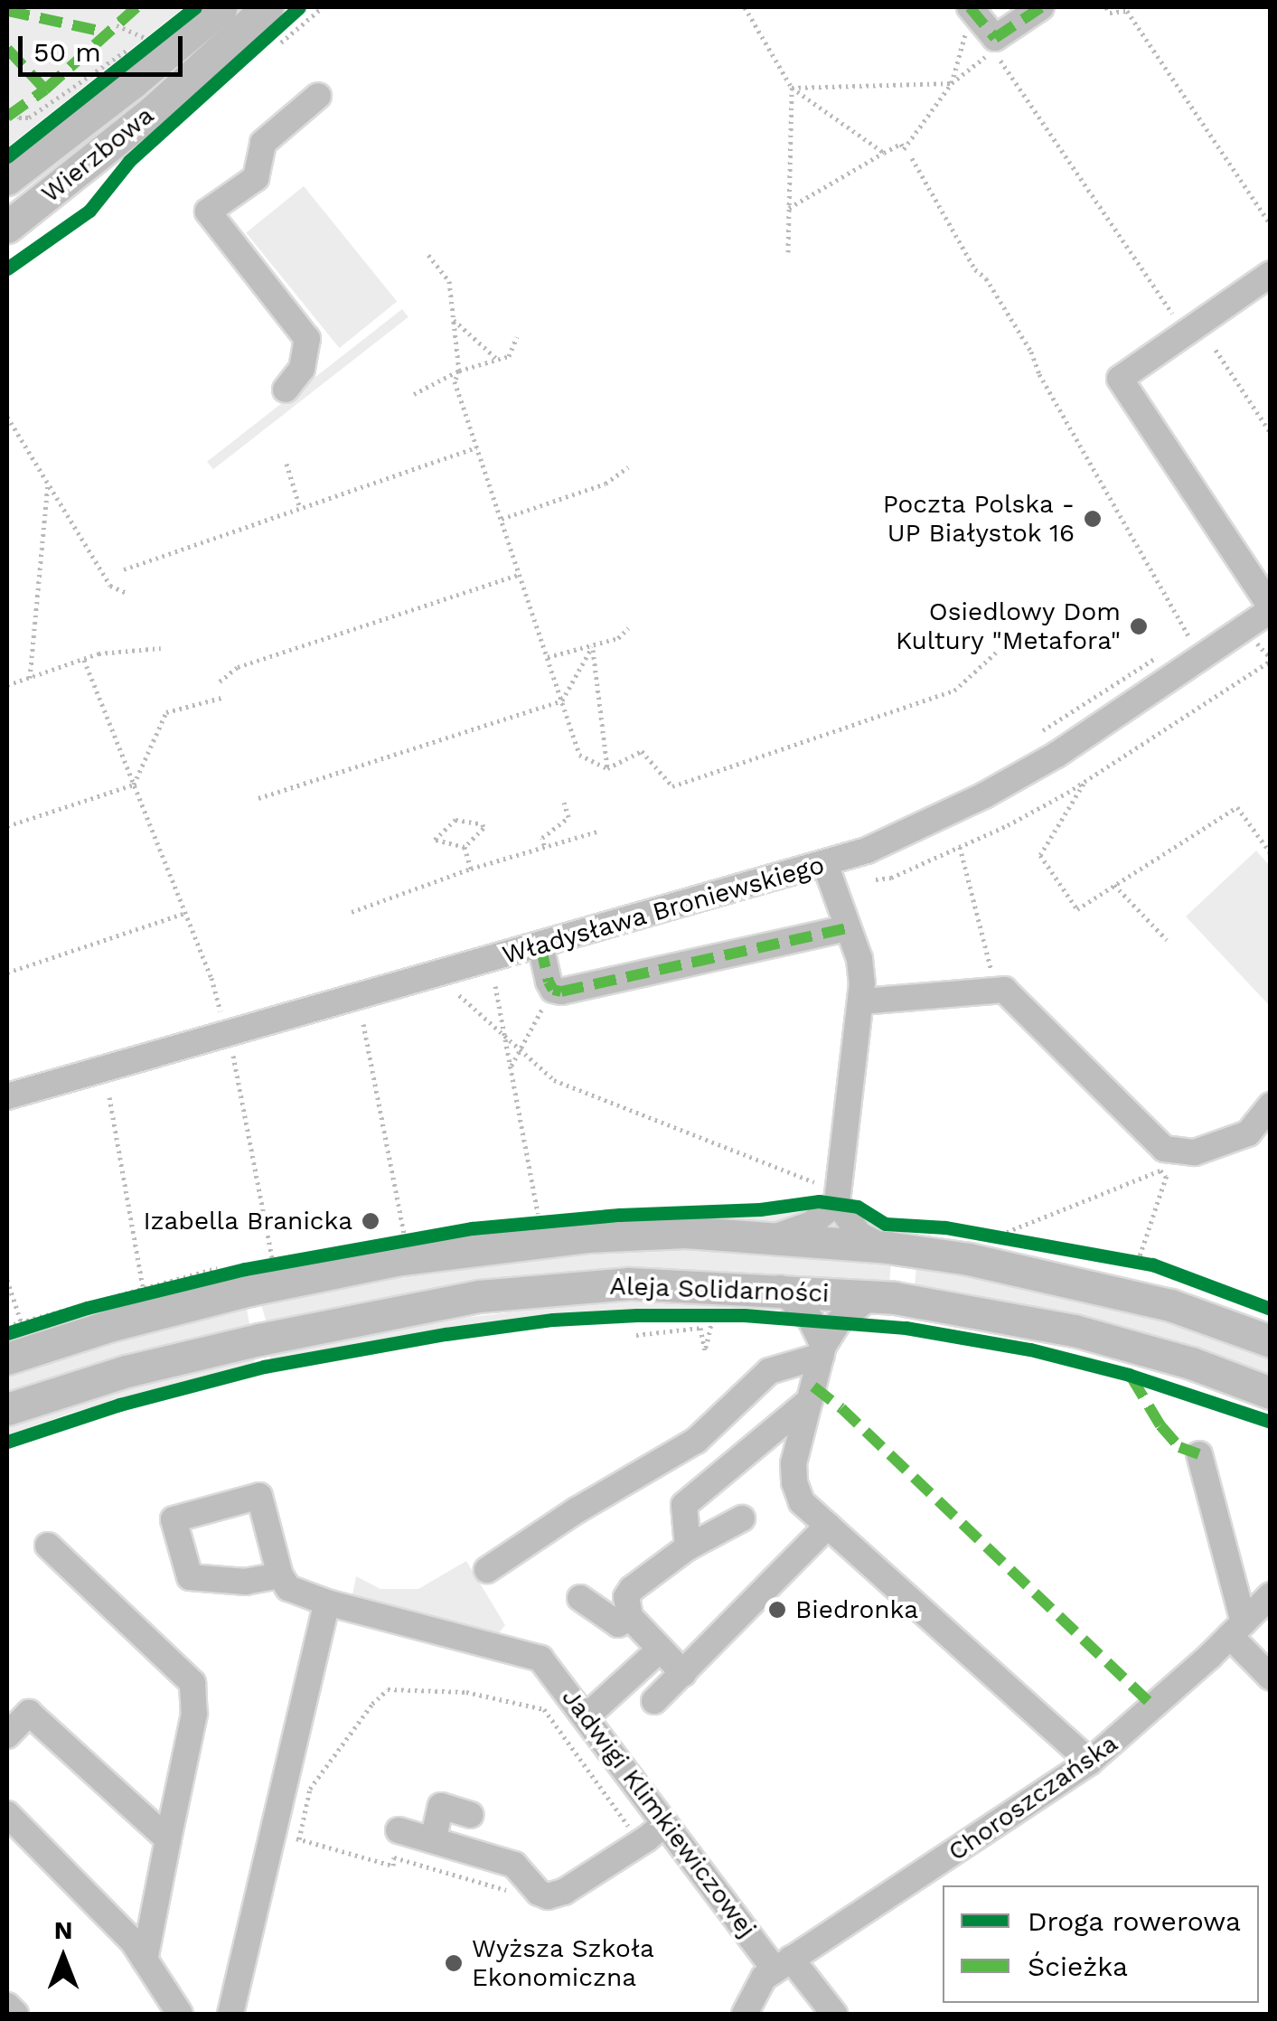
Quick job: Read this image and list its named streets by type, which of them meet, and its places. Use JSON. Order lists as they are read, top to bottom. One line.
{"streets":{"main road":["Wierzbowa","Aleja Solidarności"],"street":["Władysława Broniewskiego","Choroszczańska","Jadwigi Klimkiewiczowej"]},"crossings":[["Choroszczańska","Jadwigi Klimkiewiczowej"]],"places":["Poczta Polska - UP Białystok 16","Osiedlowy Dom Kultury \"Metafora\"","Izabella Branicka","Biedronka","Wyższa Szkoła Ekonomiczna"],"legend":["Droga rowerowa","Ścieżka"],"scale_bar":"50 m","north":"top"}
